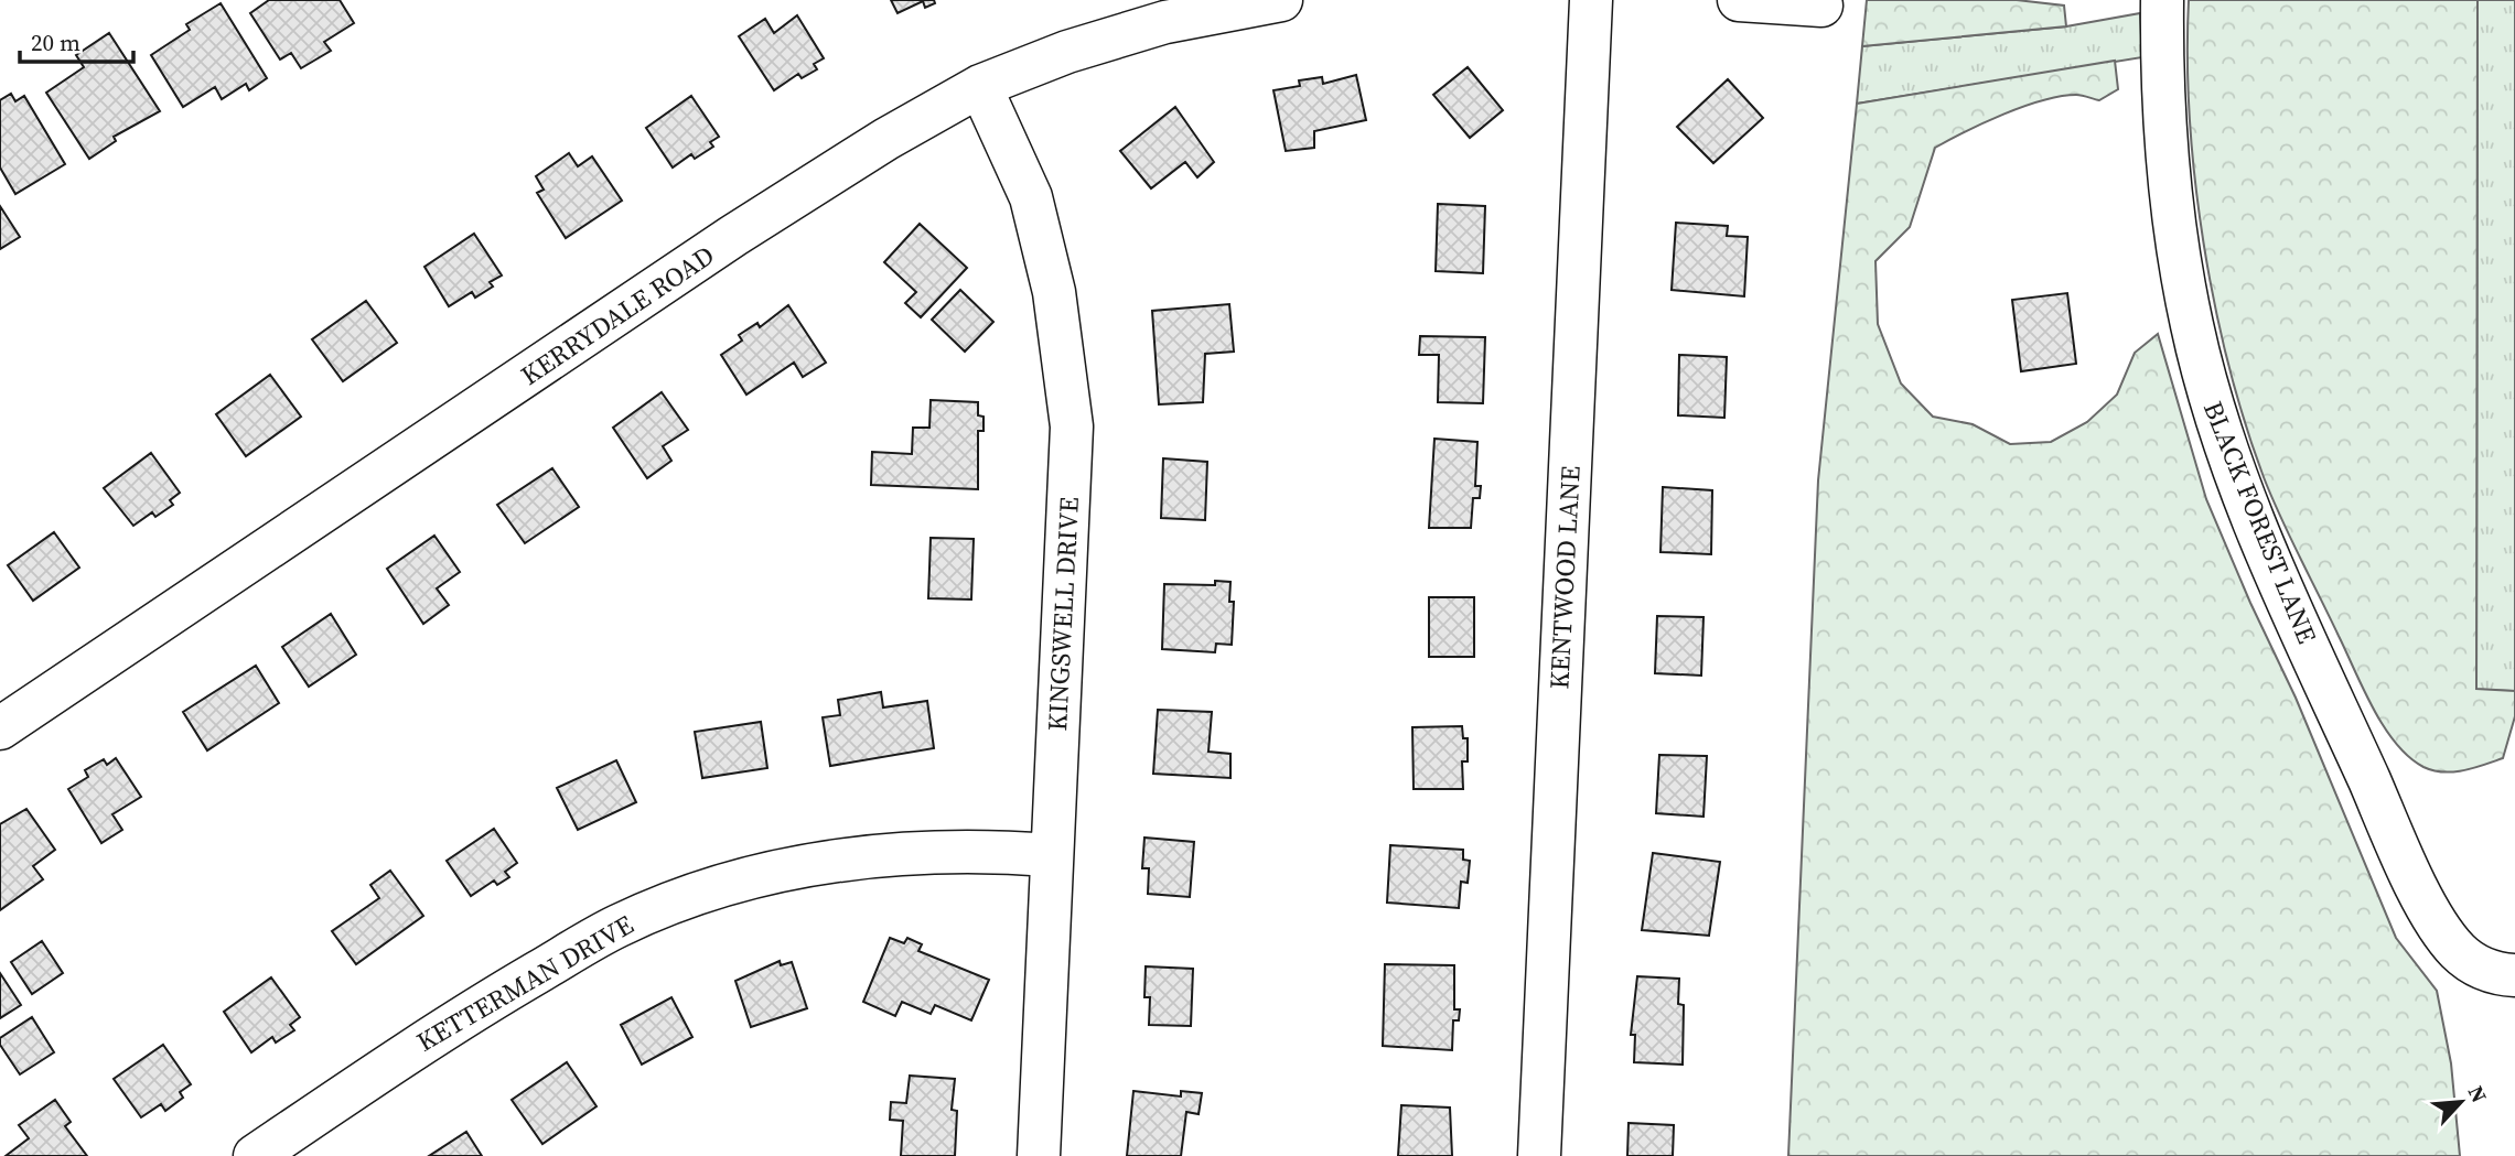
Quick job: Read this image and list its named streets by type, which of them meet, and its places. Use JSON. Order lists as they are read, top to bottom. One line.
{"streets":{"street":["KERRYDALE ROAD","BLACK FOREST LANE","KENTWOOD LANE","KINGSWELL DRIVE","KETTERMAN DRIVE"]},"crossings":[["KERRYDALE ROAD","KINGSWELL DRIVE"],["KINGSWELL DRIVE","KETTERMAN DRIVE"]],"scale_bar":"20 m","north":"top right"}
